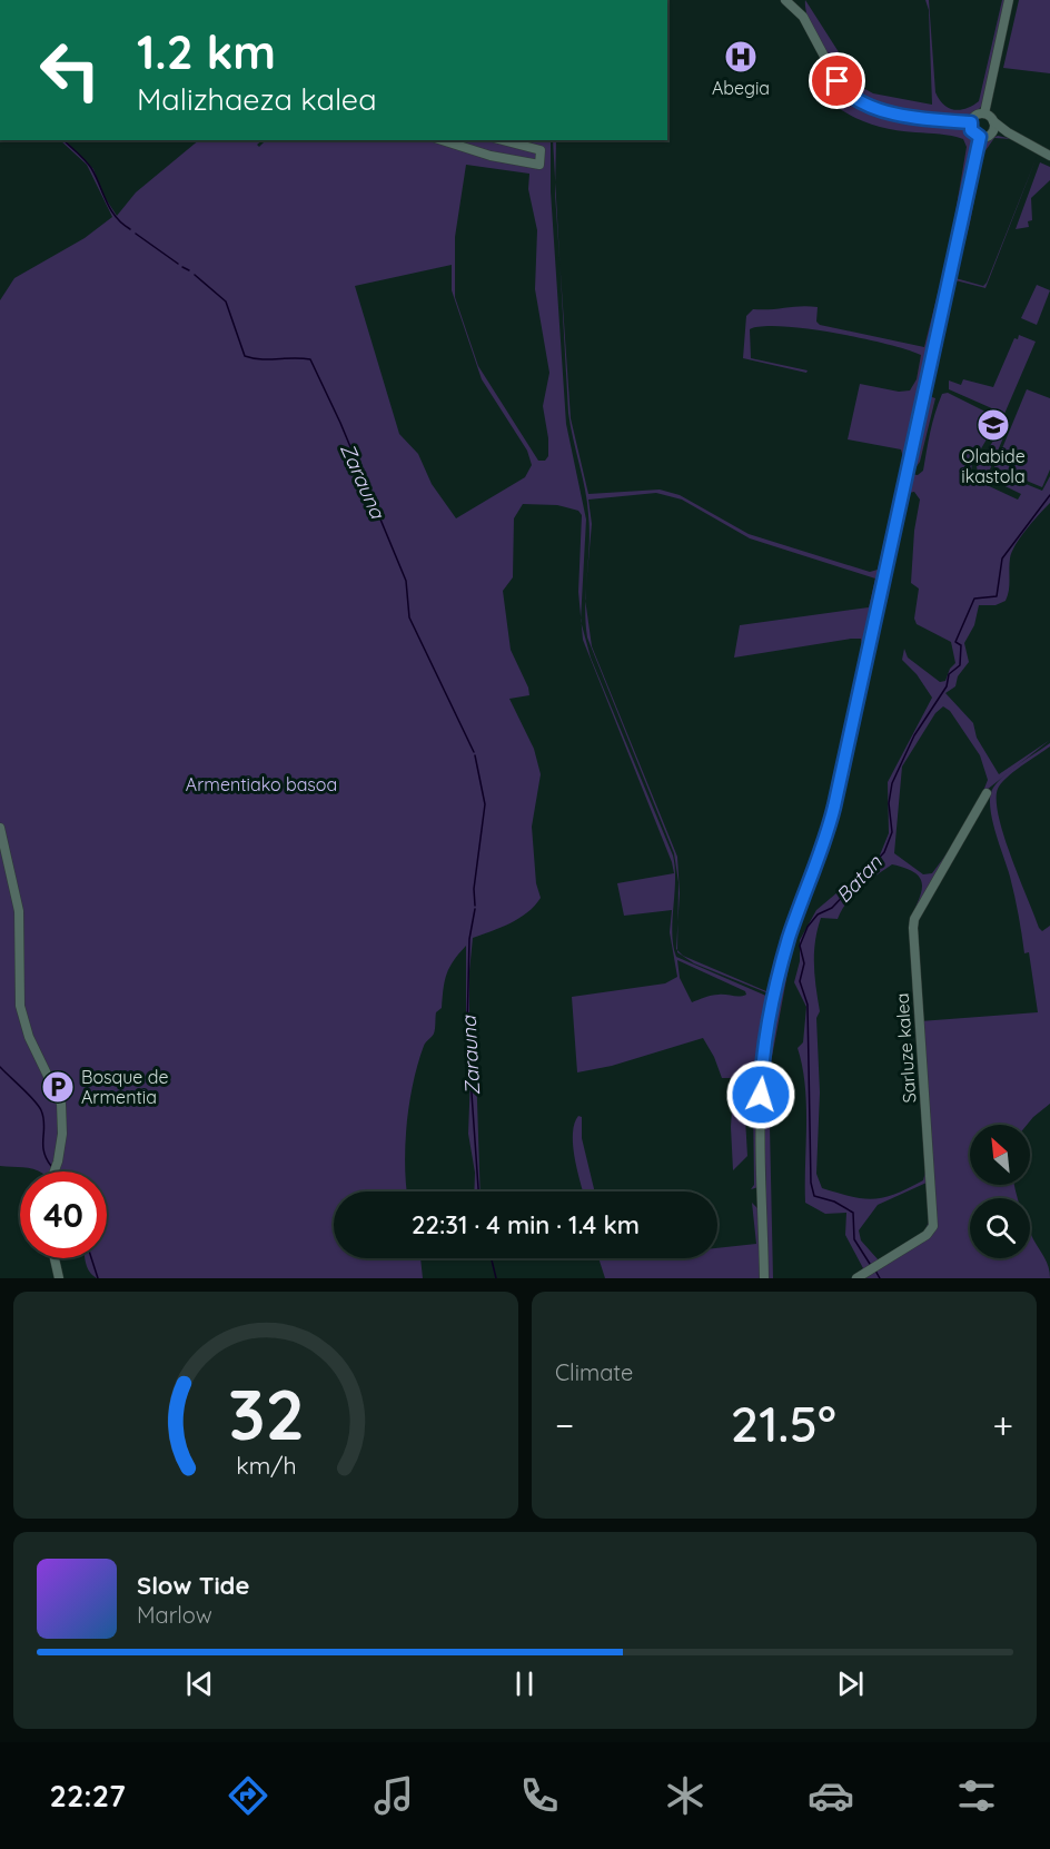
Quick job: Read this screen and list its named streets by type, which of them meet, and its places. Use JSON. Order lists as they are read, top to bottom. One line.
{"streets":{"street":["Sarluze kalea"]},"water":["Zarauna","Batan"],"parks":["Armentiako basoa"],"places":{"hospital":["Abegia"],"school or university":["Olabide ikastola"],"parking":["Bosque de Armentia"]},"north":"top left","page":{"turn":["1.2 km","Malizhaeza kalea"],"limit":"40","trip":"22:31 · 4 min · 1.4 km","tile":"Climate","heat":["−","21.5°","+"],"song":["Slow Tide","Marlow"],"tabs":"22:27","gauge":["32","km/h"]}}
